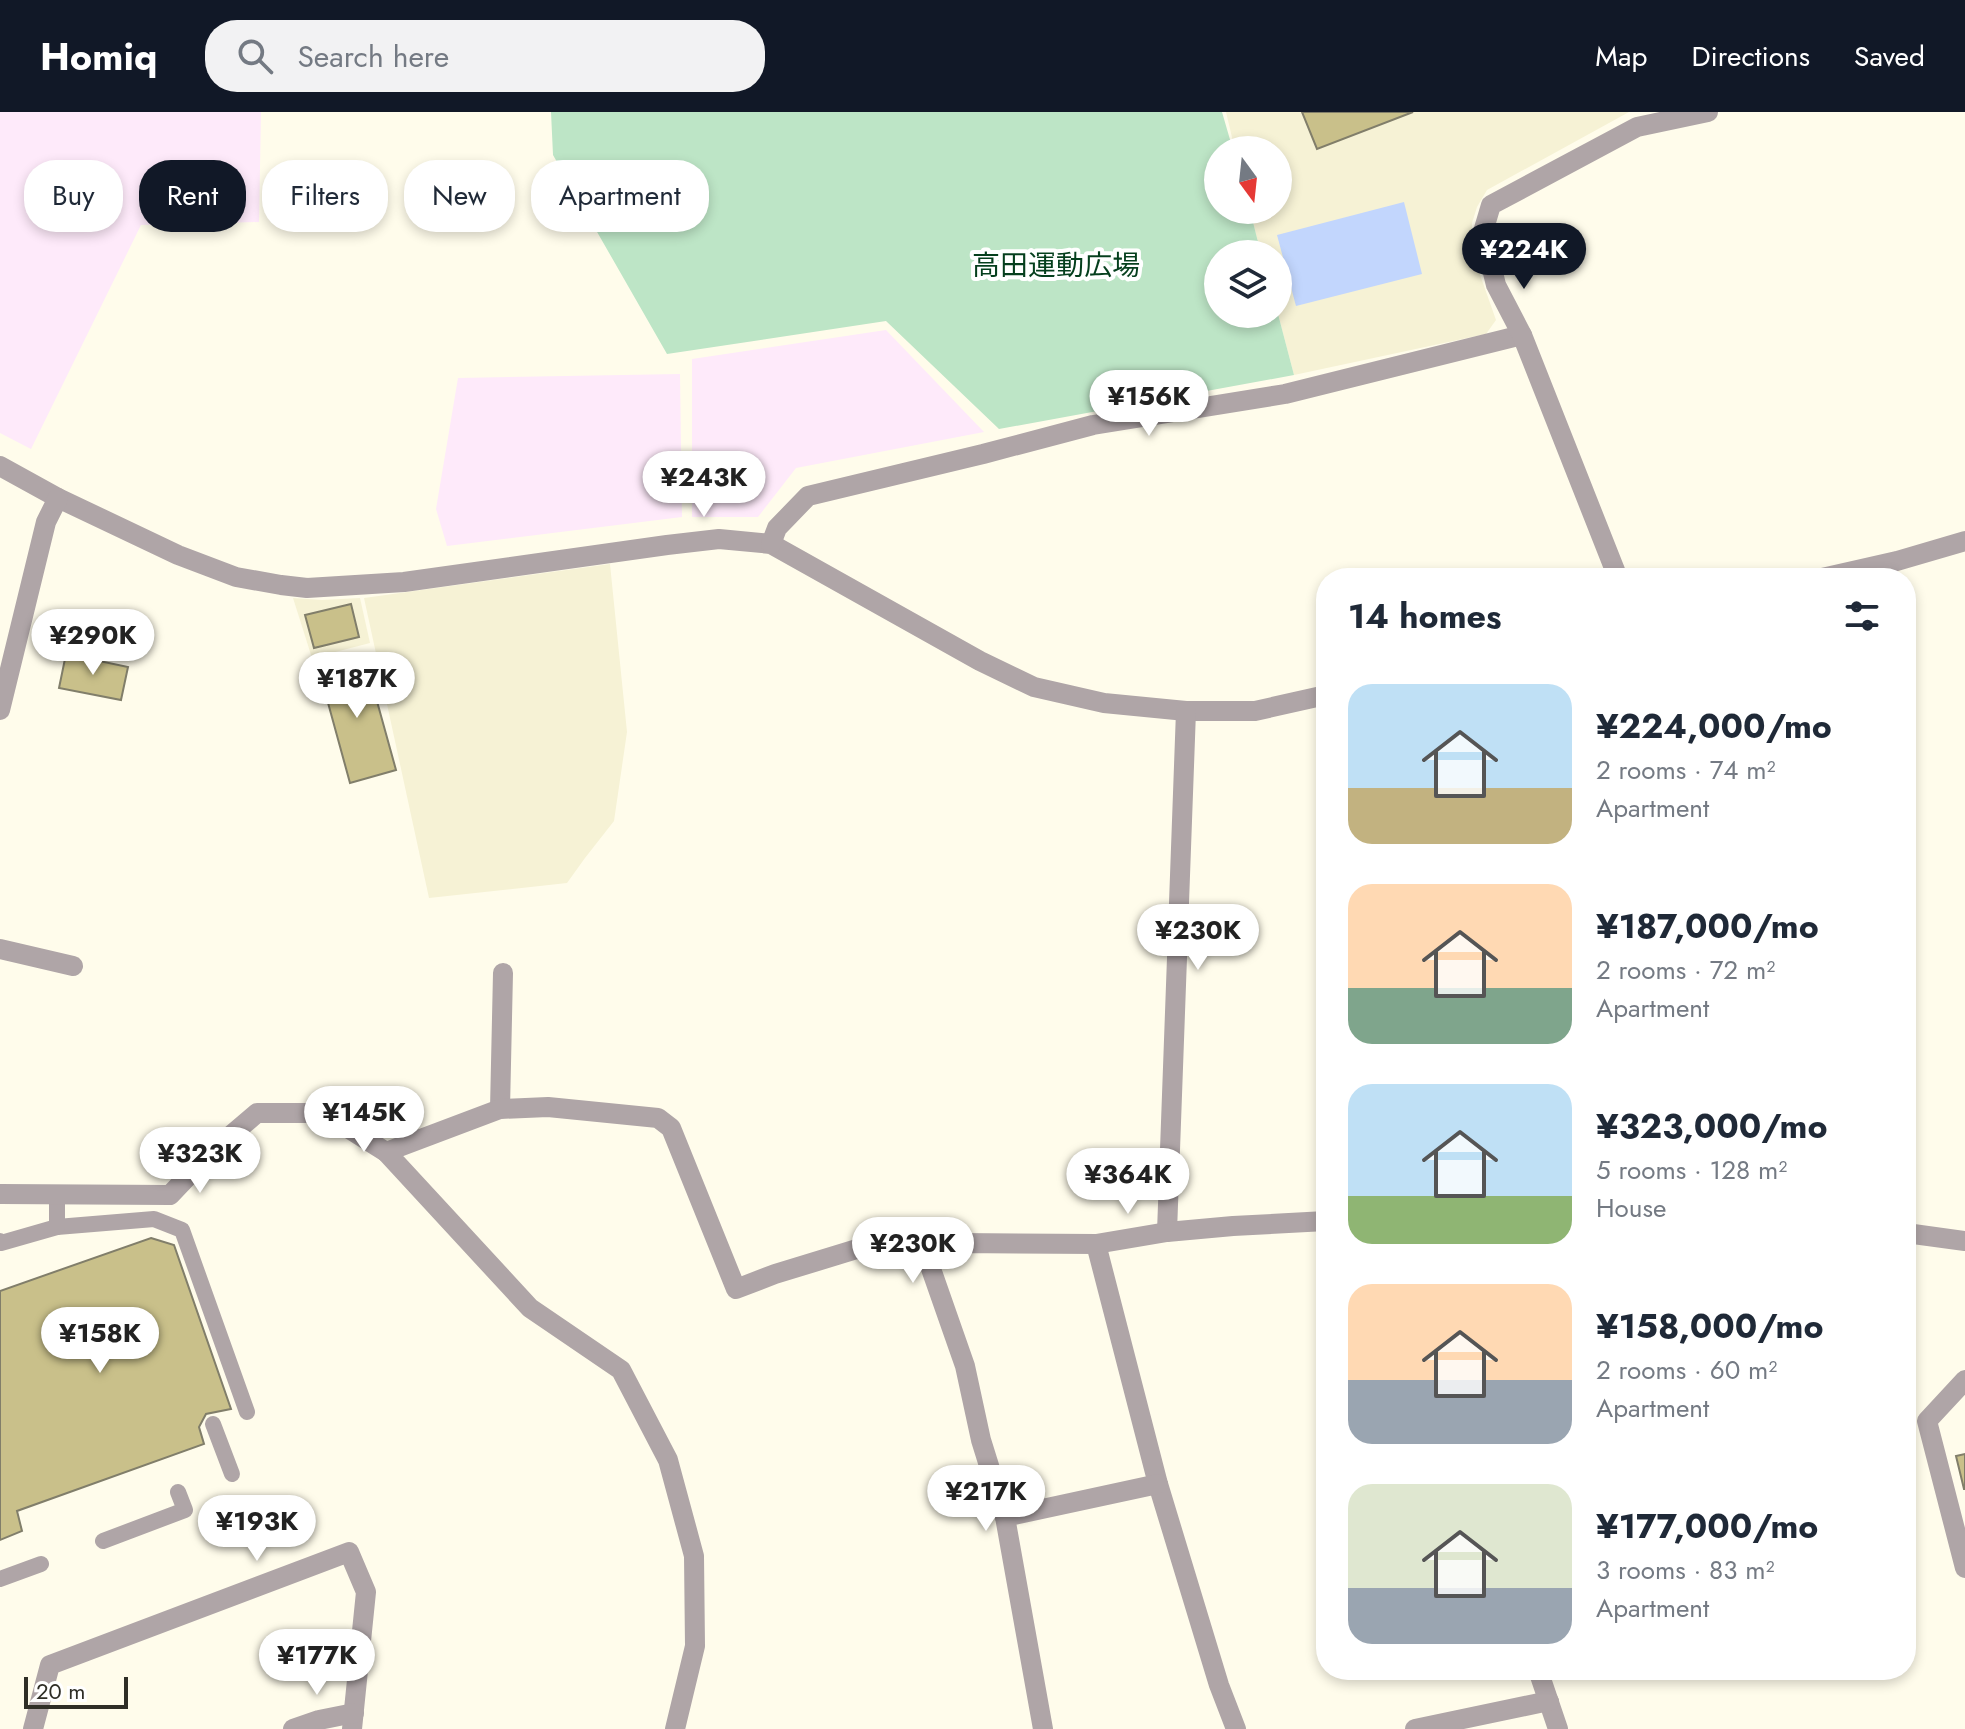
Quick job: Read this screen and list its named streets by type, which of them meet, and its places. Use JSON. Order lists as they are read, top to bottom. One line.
{"parks":["高田運動広場"],"scale_bar":"20 m","north":"bottom","page":{"header":"Homiq","search":"Search here","nav":["Map","Directions","Saved"],"chip":["Buy","Rent","Filters","New","Apartment"],"price":["¥224K","¥156K","¥243K","¥290K","¥187K","¥230K","¥145K","¥323K","¥364K","¥230K","¥158K","¥217K","¥193K","¥177K"],"heading":"14 homes","list":[{"name":"¥224,000/mo","note":"2 rooms · 74 m² · Apartment"},{"name":"¥187,000/mo","note":"2 rooms · 72 m² · Apartment"},{"name":"¥323,000/mo","note":"5 rooms · 128 m² · House"},{"name":"¥158,000/mo","note":"2 rooms · 60 m² · Apartment"},{"name":"¥177,000/mo","note":"3 rooms · 83 m² · Apartment"}],"scale":"20 m"}}
